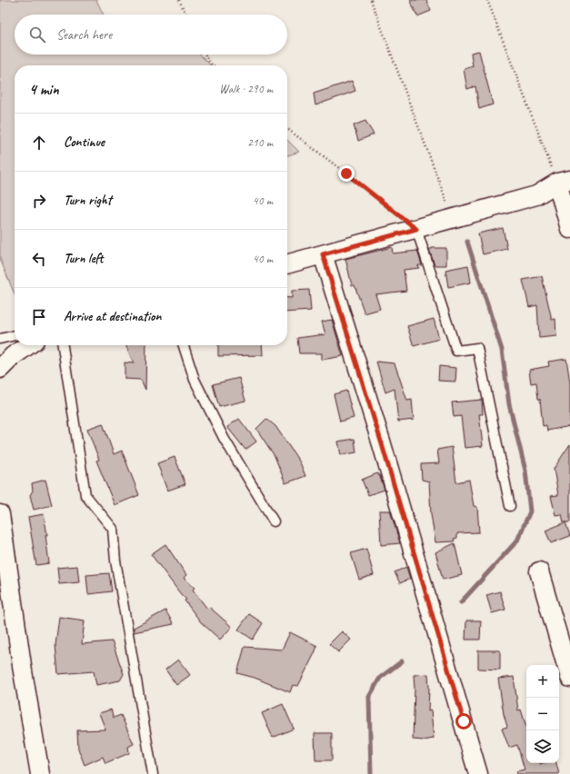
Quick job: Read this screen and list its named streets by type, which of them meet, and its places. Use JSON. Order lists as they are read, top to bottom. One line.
{"page":{"search":"Search here","heading":["4 min","Walk · 290 m"],"list":[["Continue","210 m"],["Turn right","40 m"],["Turn left","40 m"],"Arrive at destination"],"map_buttons":["+","−"]}}
